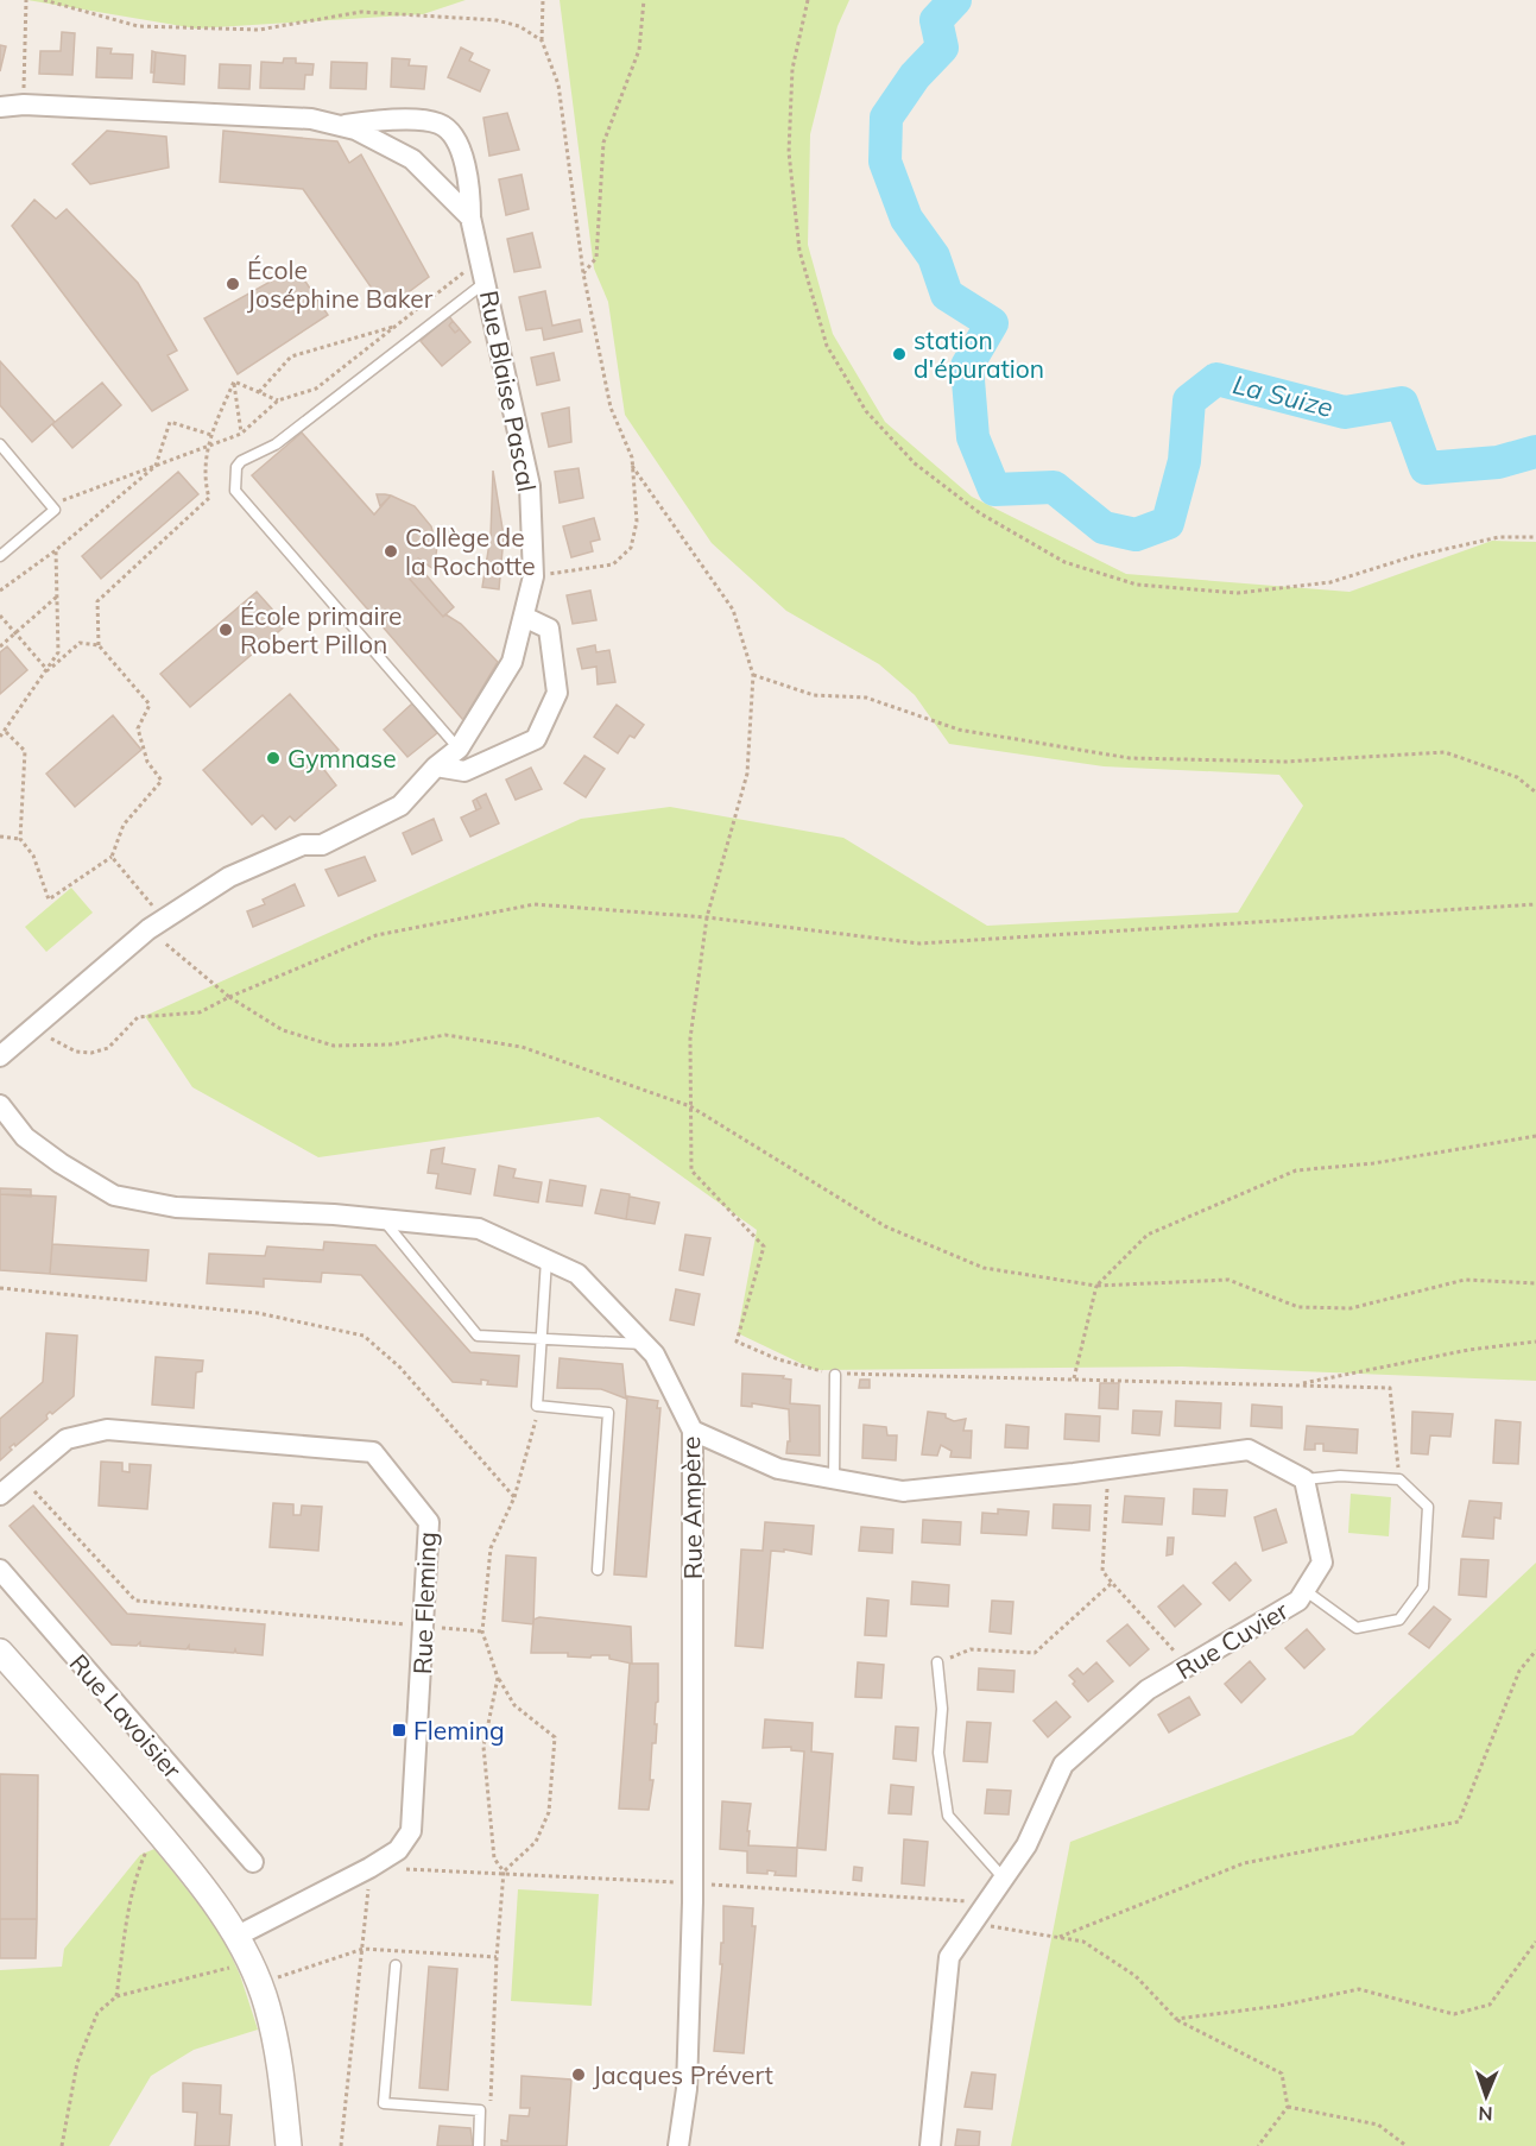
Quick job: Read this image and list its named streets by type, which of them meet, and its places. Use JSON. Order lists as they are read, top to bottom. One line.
{"streets":{"street":["Rue Blaise Pascal","Rue Ampère","Rue Fleming","Rue Cuvier","Rue Lavoisier"]},"water":["La Suize"],"places":{"other":["École Joséphine Baker","station d'épuration","Collège de la Rochotte","École primaire Robert Pillon","Gymnase","Jacques Prévert"],"transit":["Fleming"]},"north":"bottom"}
